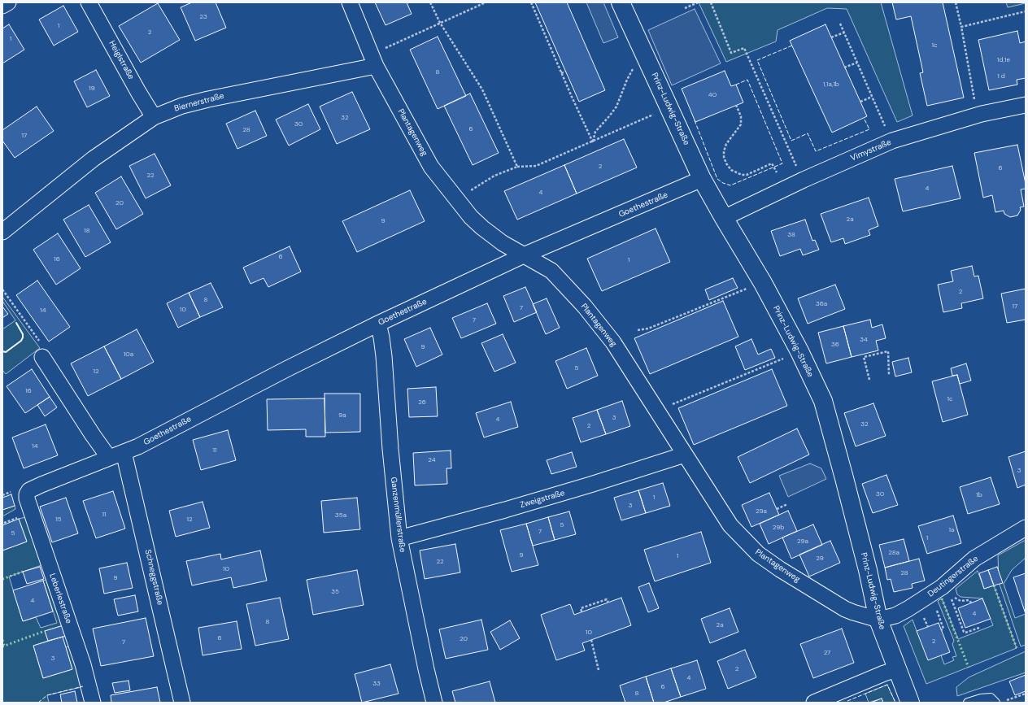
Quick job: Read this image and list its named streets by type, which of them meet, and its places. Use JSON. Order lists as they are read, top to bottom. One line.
{"streets":{"street":["Heiglstraße","Biernerstraße","Prinz-Ludwig-Straße","Plantagenweg","Vimystraße","Goethestraße","Zweigstraße","Ganzenmüllerstraße","Deutingerstraße","Schneggstraße","Leberlestraße"]},"crossings":[["Heiglstraße","Biernerstraße"],["Biernerstraße","Plantagenweg"],["Prinz-Ludwig-Straße","Plantagenweg"],["Prinz-Ludwig-Straße","Vimystraße"],["Prinz-Ludwig-Straße","Goethestraße"],["Prinz-Ludwig-Straße","Deutingerstraße"],["Plantagenweg","Goethestraße"],["Plantagenweg","Zweigstraße"],["Plantagenweg","Deutingerstraße"],["Goethestraße","Ganzenmüllerstraße"],["Goethestraße","Schneggstraße"],["Goethestraße","Leberlestraße"],["Zweigstraße","Ganzenmüllerstraße"]],"house_numbers":["23","1","2","1","1c","1d,1e","8","1 d","1,1a,1b","19","40","32","30","6","28","17","2","6","22","4","4","20","2a","9","18","38","6","16","1","2","8","36a","17","7","10","14","7","34","36","9","10a","5","12","16","1c","26","9a","3","4","32","2","14","11","24","3","30","1b","1","3","29a","11","35a","15","12","5","29b","1a","7","5","1","29a","28a","9","1","29","22","10","28","9","35","4","4","8","2a","10","6","20","2","7","27","3","2","4","33","6","8"]}
